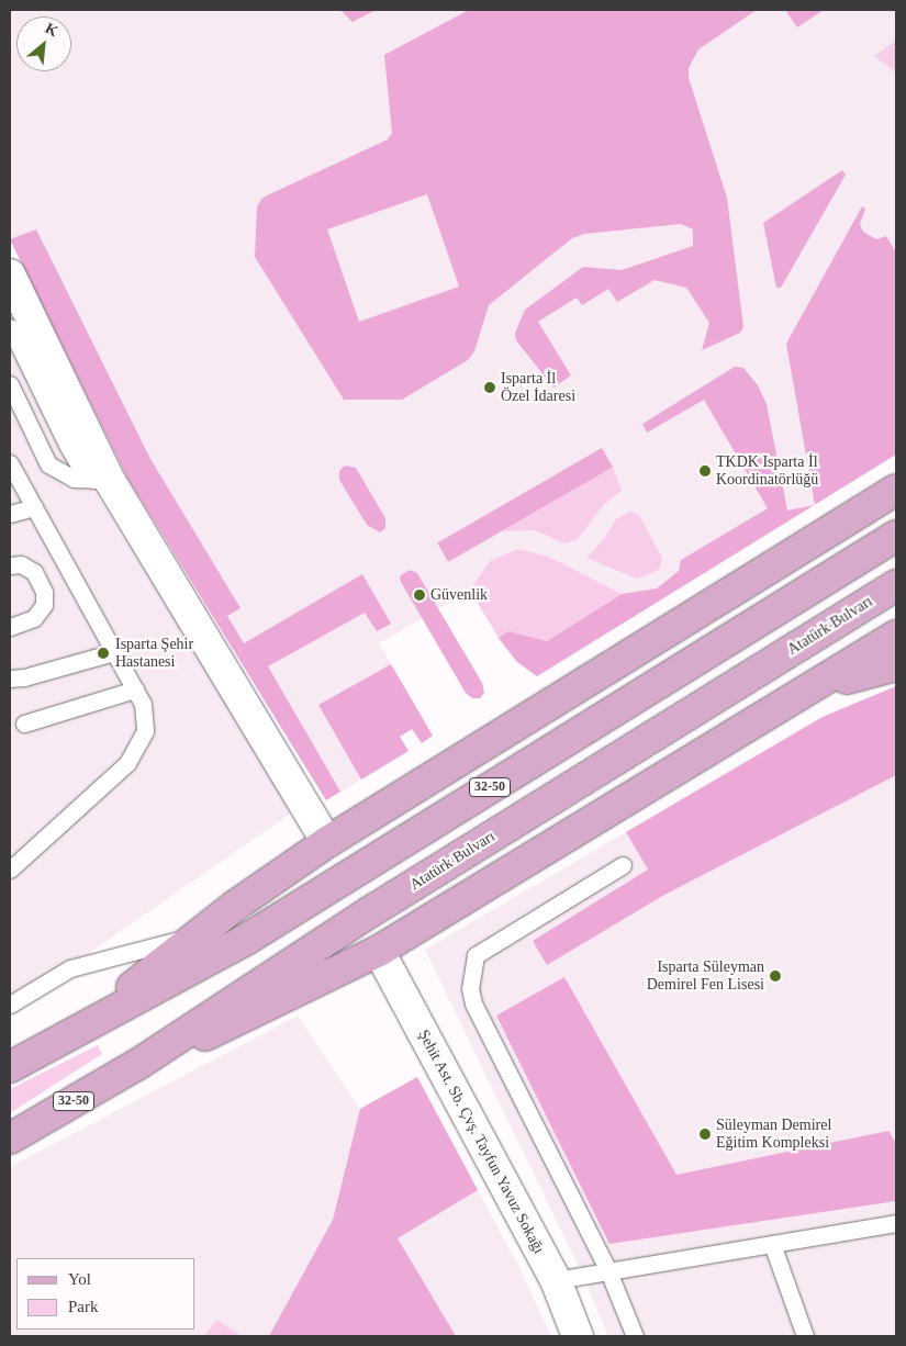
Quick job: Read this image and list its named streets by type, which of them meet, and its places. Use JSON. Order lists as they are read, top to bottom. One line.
{"streets":{"main road":["Atatürk Bulvarı","32-50"],"street":["Şehit Ast. Sb. Çvş. Tayfun Yavuz Sokağı"]},"places":["Isparta İl Özel İdaresi","TKDK Isparta İl Koordinatörlüğü","Güvenlik","Isparta Şehir Hastanesi","Isparta Süleyman Demirel Fen Lisesi","Süleyman Demirel Eğitim Kompleksi"],"legend":["Yol","Park"],"north":"top right"}
